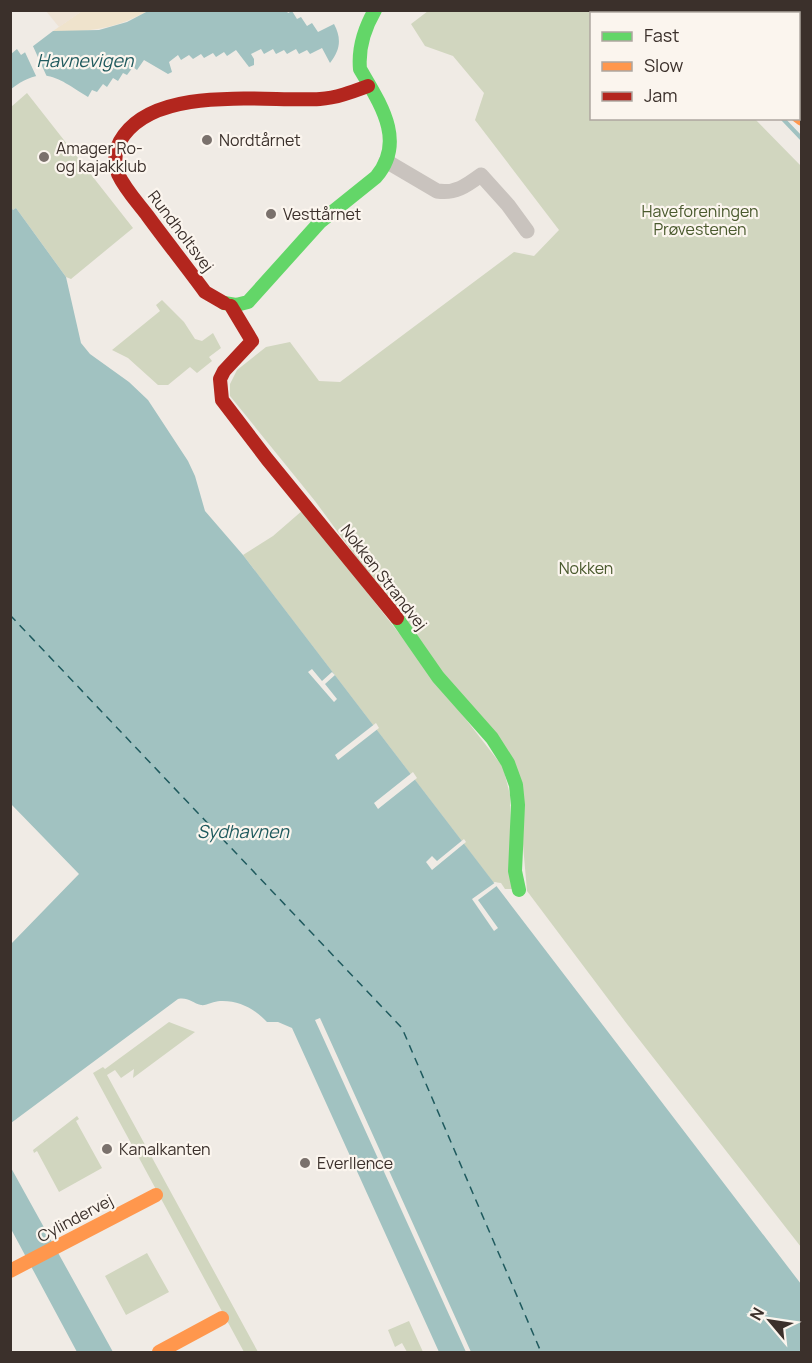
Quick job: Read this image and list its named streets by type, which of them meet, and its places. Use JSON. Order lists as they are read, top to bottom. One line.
{"streets":{"street":["Rundholtsvej","Nokken Strandvej","Cylindervej"]},"crossings":[["Rundholtsvej","Nokken Strandvej"]],"water":["Havnevigen","Sydhavnen"],"parks":["Haveforeningen Prøvestenen","Nokken"],"places":["Nordtårnet","Amager Ro- og kajakklub","Vesttårnet","Kanalkanten","Everllence"],"legend":["Fast","Slow","Jam"],"north":"top left"}
